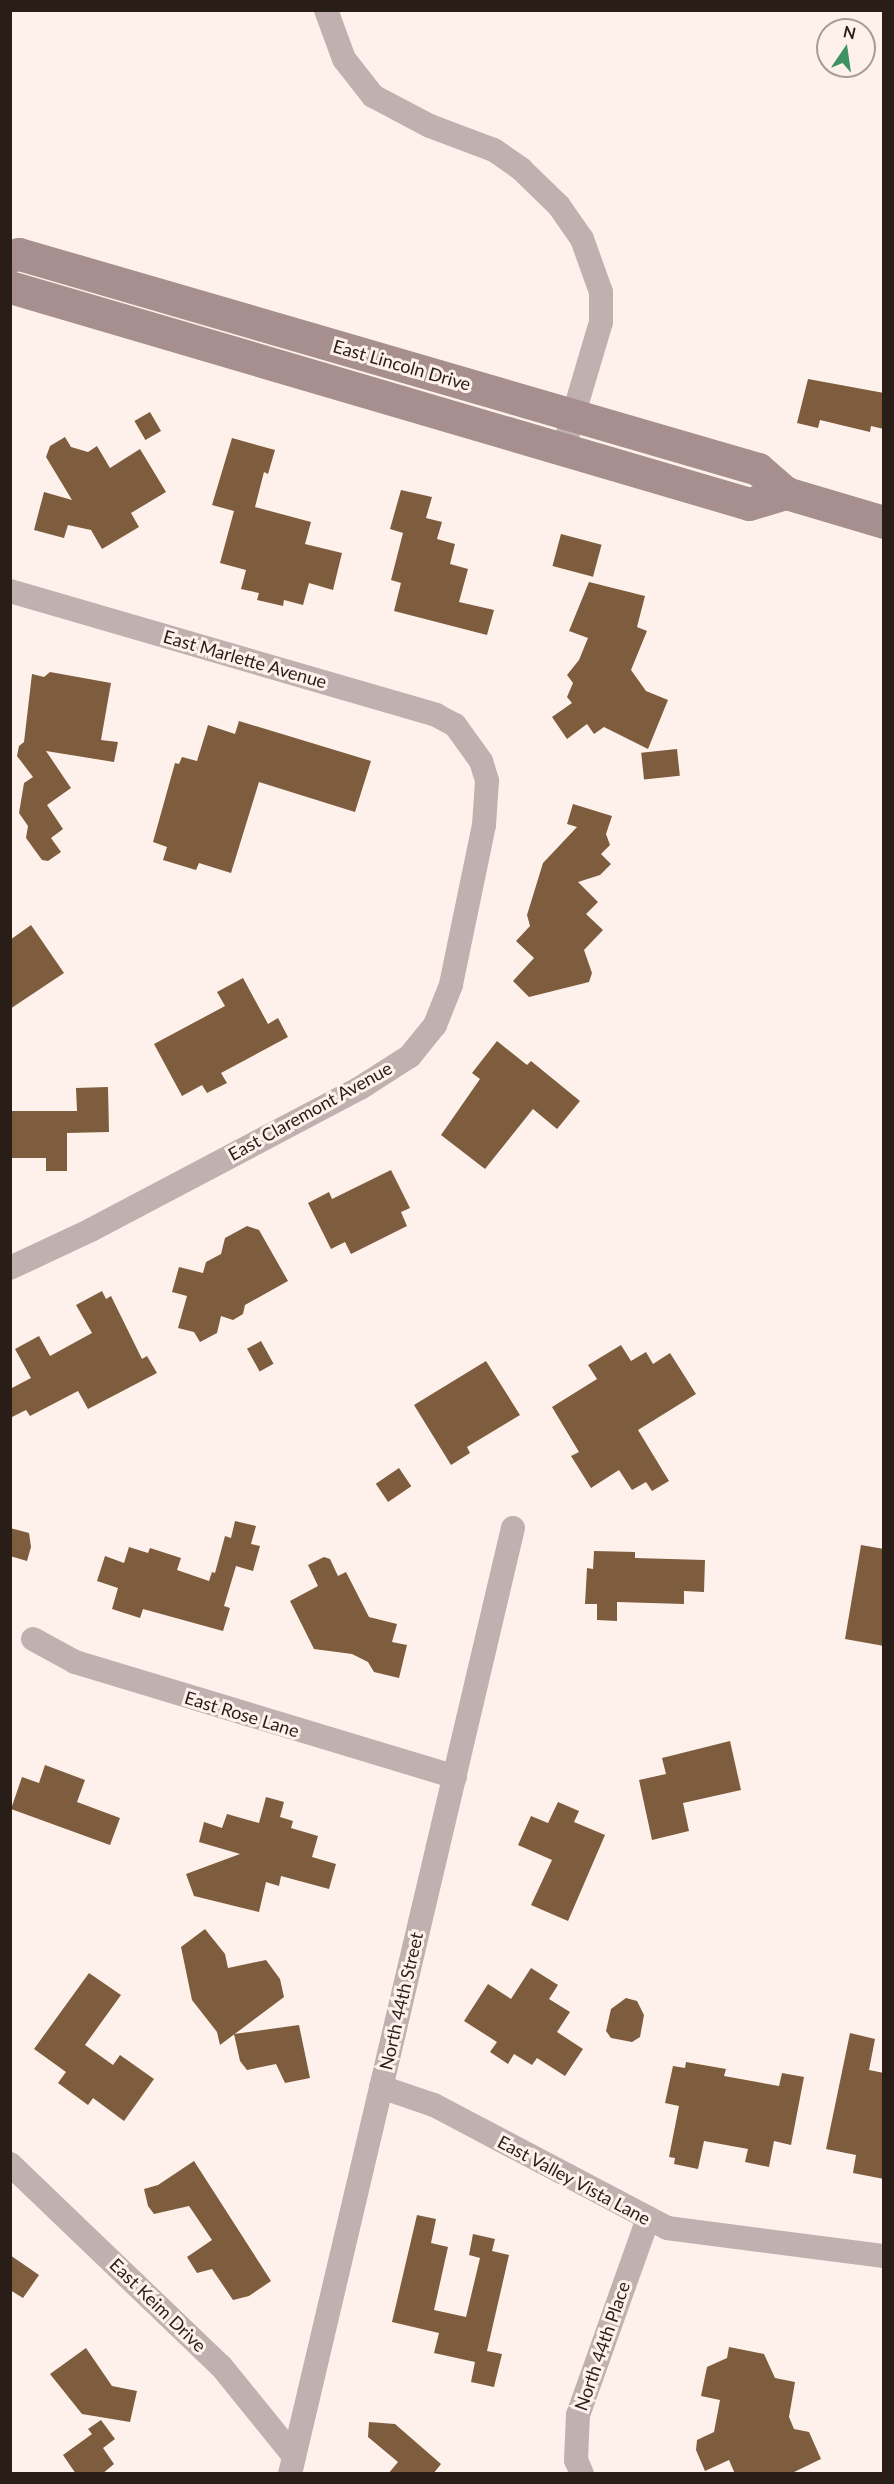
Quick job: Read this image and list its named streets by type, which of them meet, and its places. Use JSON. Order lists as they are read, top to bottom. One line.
{"streets":{"main road":["East Lincoln Drive"],"street":["East Marlette Avenue","East Claremont Avenue","East Rose Lane","North 44th Street","East Valley Vista Lane","East Keim Drive","North 44th Place"]},"crossings":[["East Marlette Avenue","East Claremont Avenue"],["East Rose Lane","North 44th Street"],["North 44th Street","East Valley Vista Lane"],["North 44th Street","East Keim Drive"],["East Valley Vista Lane","North 44th Place"]],"north":"top"}
